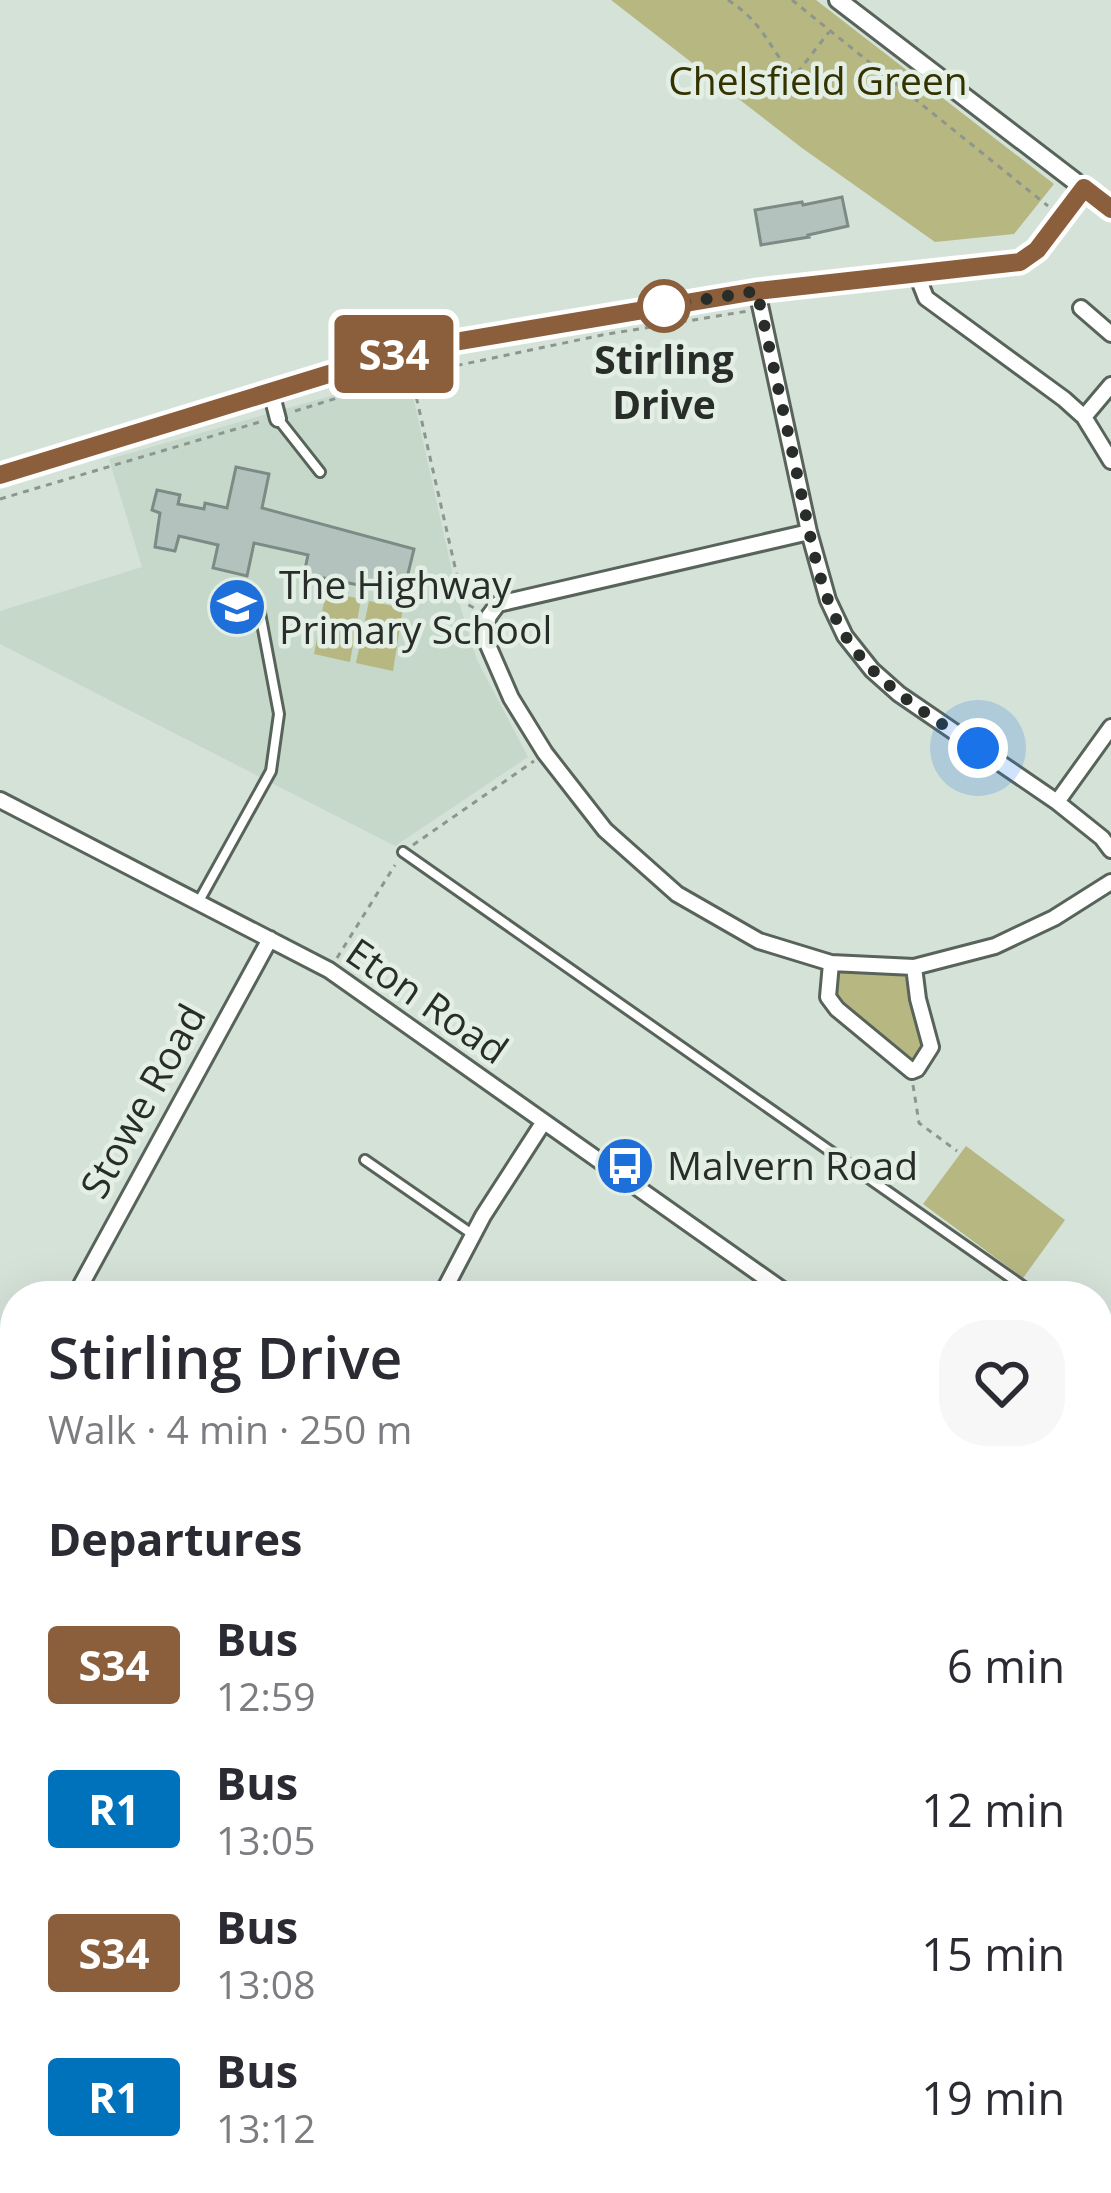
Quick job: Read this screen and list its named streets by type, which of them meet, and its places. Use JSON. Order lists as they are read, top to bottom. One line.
{"streets":{"street":["Eton Road","Stowe Road"]},"crossings":[["Eton Road","Stowe Road"]],"parks":["Chelsfield Green"],"places":{"other":["Stirling Drive"],"school or university":["The Highway Primary School"],"bus stop":["Malvern Road"]},"lines":["bus line S34"],"page":{"on_map":"S34","heading":[["Stirling Drive","Walk · 4 min · 250 m"],"Departures"],"list":[{"mark":"S34","name":"Bus","note":"12:59","value":"6 min"},{"mark":"R1","name":"Bus","note":"13:05","value":"12 min"},{"mark":"S34","name":"Bus","note":"13:08","value":"15 min"},{"mark":"R1","name":"Bus","note":"13:12","value":"19 min"}]}}
